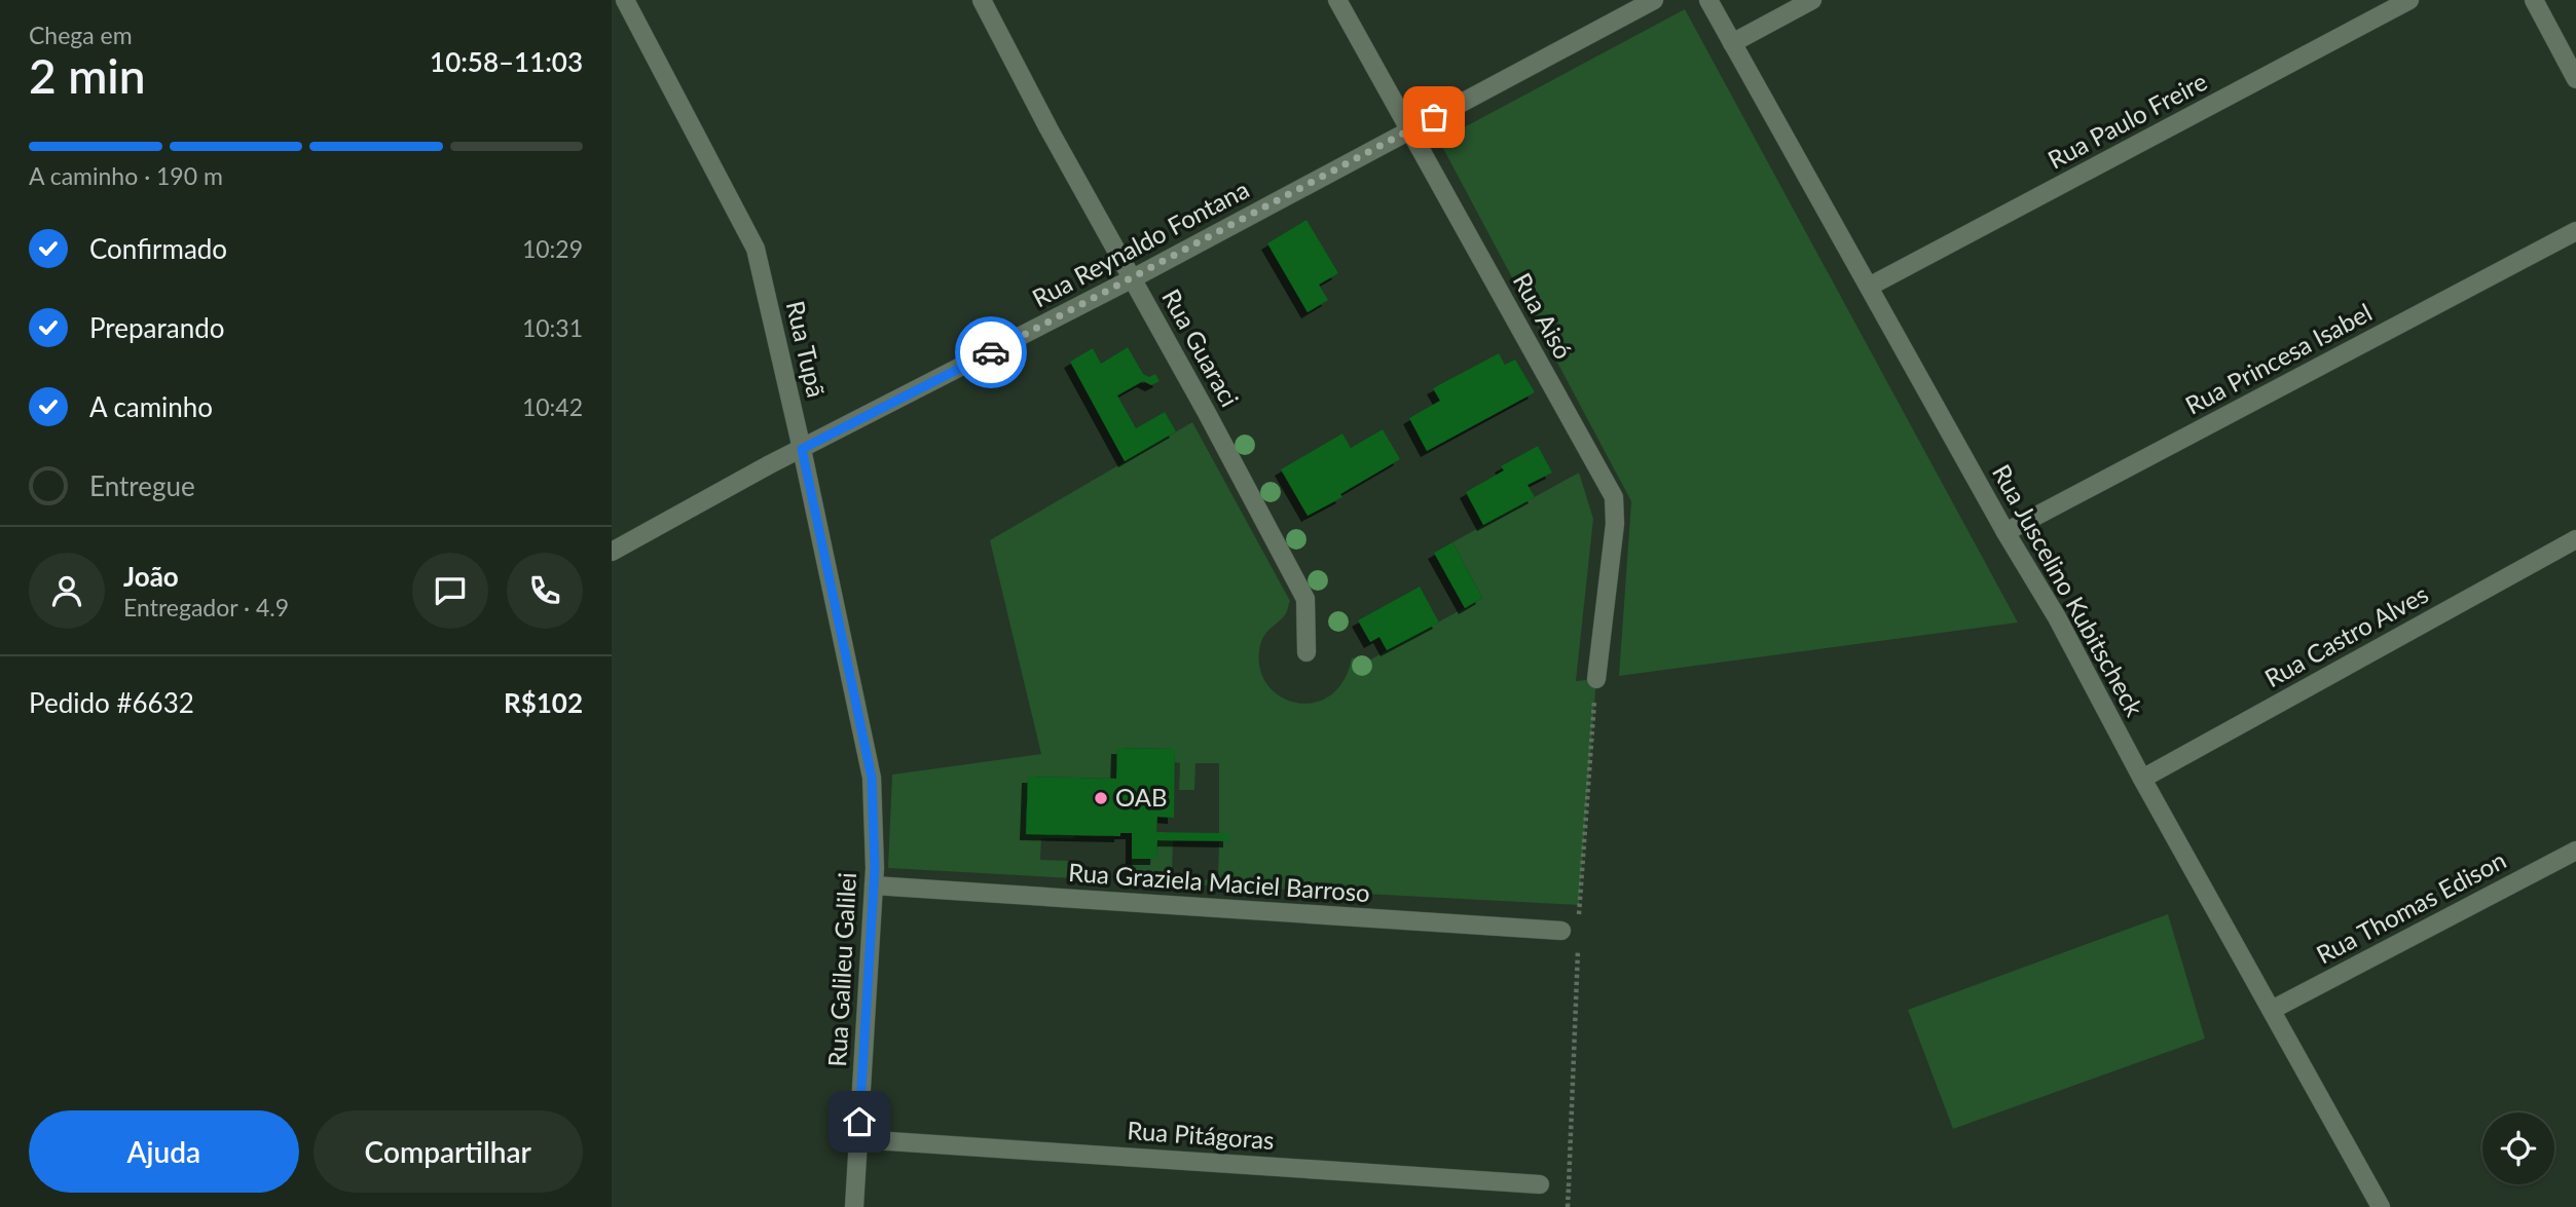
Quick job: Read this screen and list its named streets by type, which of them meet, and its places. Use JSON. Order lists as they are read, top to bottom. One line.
{"streets":{"street":["Rua Paulo Freire","Rua Reynaldo Fontana","Rua Aisó","Rua Guaraci","Rua Tupã","Rua Princesa Isabel","Rua Juscelino Kubitscheck","Rua Castro Alves","Rua Graziela Maciel Barroso","Rua Thomas Edison","Rua Galileu Galilei","Rua Pitágoras"]},"crossings":[["Rua Paulo Freire","Rua Juscelino Kubitscheck"],["Rua Reynaldo Fontana","Rua Aisó"],["Rua Reynaldo Fontana","Rua Guaraci"],["Rua Reynaldo Fontana","Rua Tupã"],["Rua Tupã","Rua Galileu Galilei"],["Rua Princesa Isabel","Rua Juscelino Kubitscheck"],["Rua Juscelino Kubitscheck","Rua Castro Alves"],["Rua Juscelino Kubitscheck","Rua Thomas Edison"],["Rua Graziela Maciel Barroso","Rua Galileu Galilei"],["Rua Galileu Galilei","Rua Pitágoras"]],"places":["OAB"],"page":{"heading":["2 min","Chega em","10:58–11:03"],"panel":["João","Entregador · 4.9","Pedido #6632","R$102"],"bar":"A caminho · 190 m","list":[["Confirmado","10:29"],["Preparando","10:31"],["A caminho","10:42"],"Entregue"],"buttons":["Ajuda","Compartilhar"]}}
